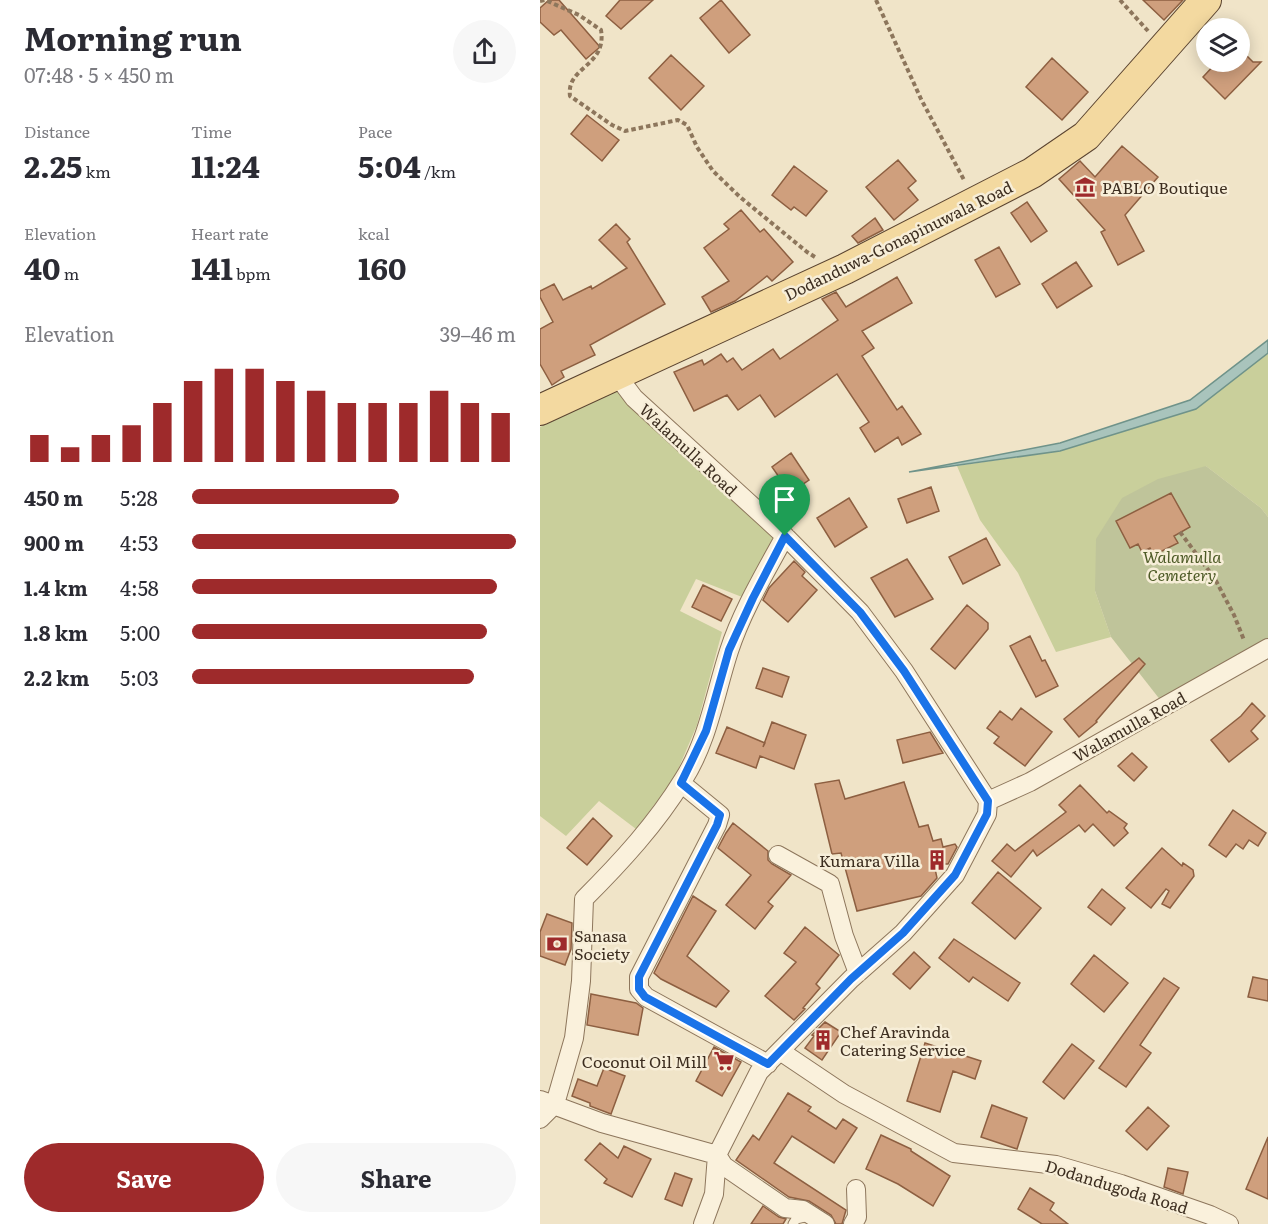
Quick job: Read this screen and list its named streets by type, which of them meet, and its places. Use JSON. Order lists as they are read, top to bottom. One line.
{"streets":{"main road":["Dodanduwa-Gonapinuwala Road"],"street":["Walamulla Road","Dodandugoda Road"]},"crossings":[["Dodanduwa-Gonapinuwala Road","Walamulla Road"]],"parks":["Walamulla Cemetery"],"places":{"museum":["PABLO Boutique"],"building":["Kumara Villa","Chef Aravinda Catering Service"],"bank":["Sanasa Society"],"supermarket":["Coconut Oil Mill"]},"page":{"heading":["Morning run","07:48 · 5 × 450 m"],"stats":[["Distance","2.25 km"],["Time","11:24"],["Pace","5:04 /km"],["Elevation","40 m"],["Heart rate","141 bpm"],["kcal","160"]],"chart":["Elevation","39–46 m"],"list":[{"name":"450 m","note":"5:28"},{"name":"900 m","note":"4:53"},{"name":"1.4 km","note":"4:58"},{"name":"1.8 km","note":"5:00"},{"name":"2.2 km","note":"5:03"}],"buttons":["Save","Share"]}}
